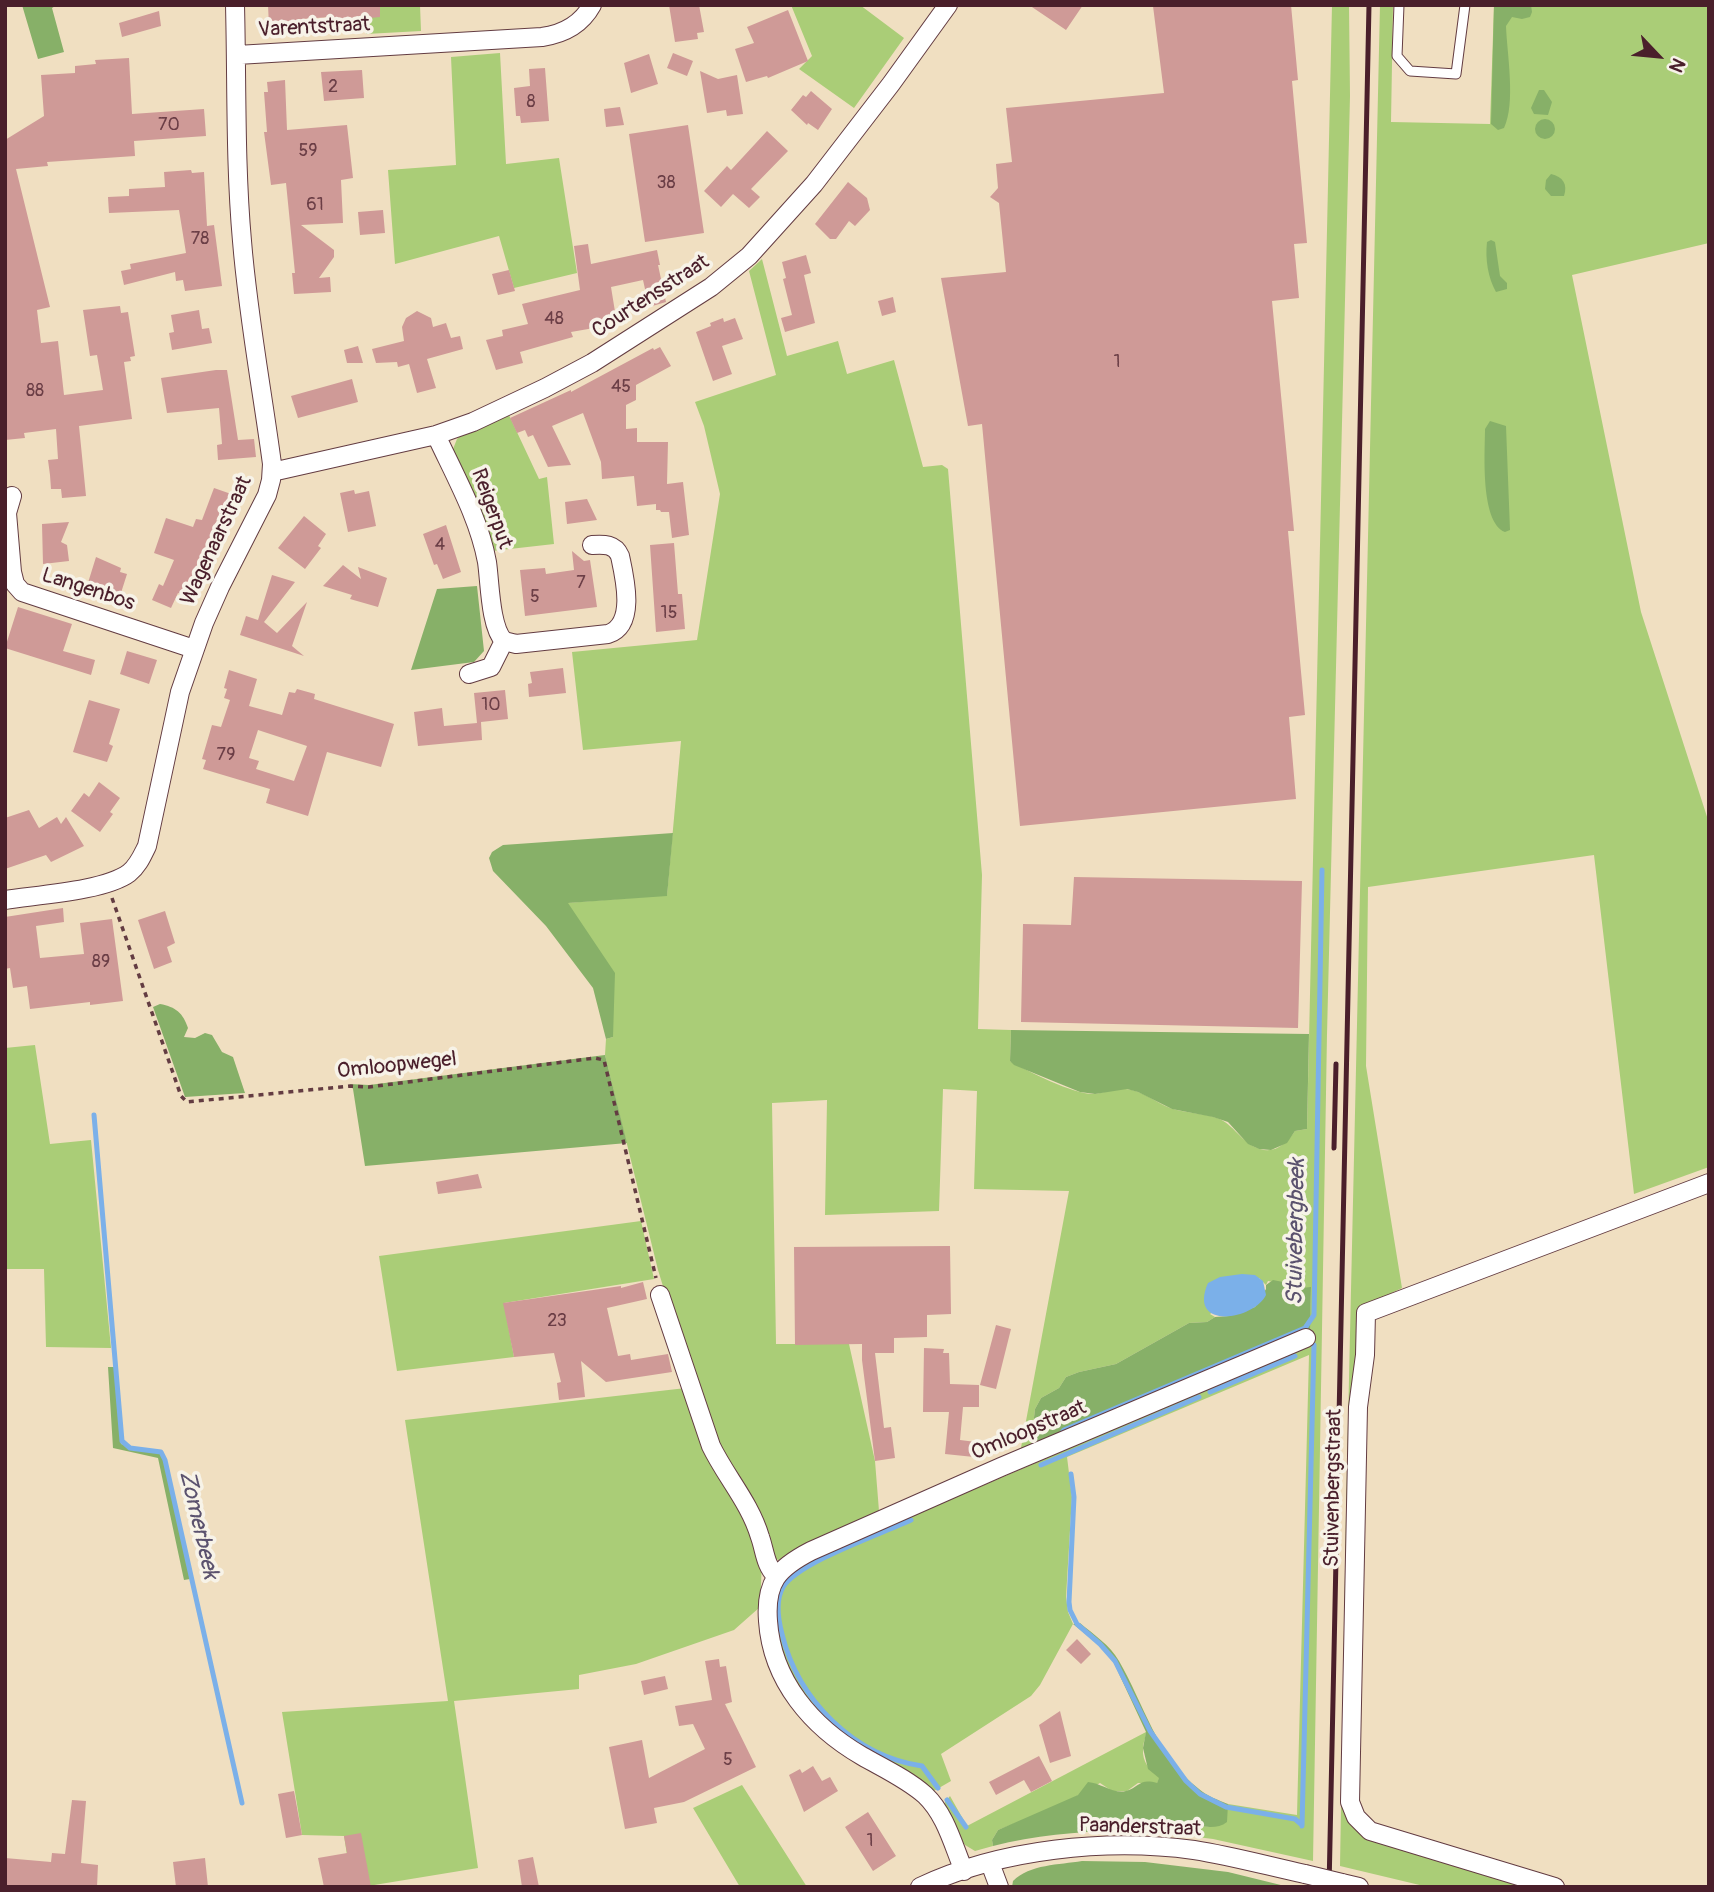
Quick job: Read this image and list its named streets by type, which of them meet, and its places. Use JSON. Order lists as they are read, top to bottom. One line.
{"streets":{"street":["Varentstraat","Courtensstraat","Reigerput","Wagenaarstraat","Langenbos","Omloopstraat","Stuivenbergstraat","Paanderstraat"],"path":["Omloopwegel"]},"crossings":[["Varentstraat","Wagenaarstraat"],["Courtensstraat","Reigerput"],["Courtensstraat","Wagenaarstraat"],["Wagenaarstraat","Langenbos"],["Wagenaarstraat","Omloopwegel"]],"water":["Stuivebergbeek","Zomerbeek"],"house_numbers":["2","8","70","59","38","61","78","48","1","45","88","4","7","5","15","10","79","89","23","5","1"],"north":"bottom right"}
